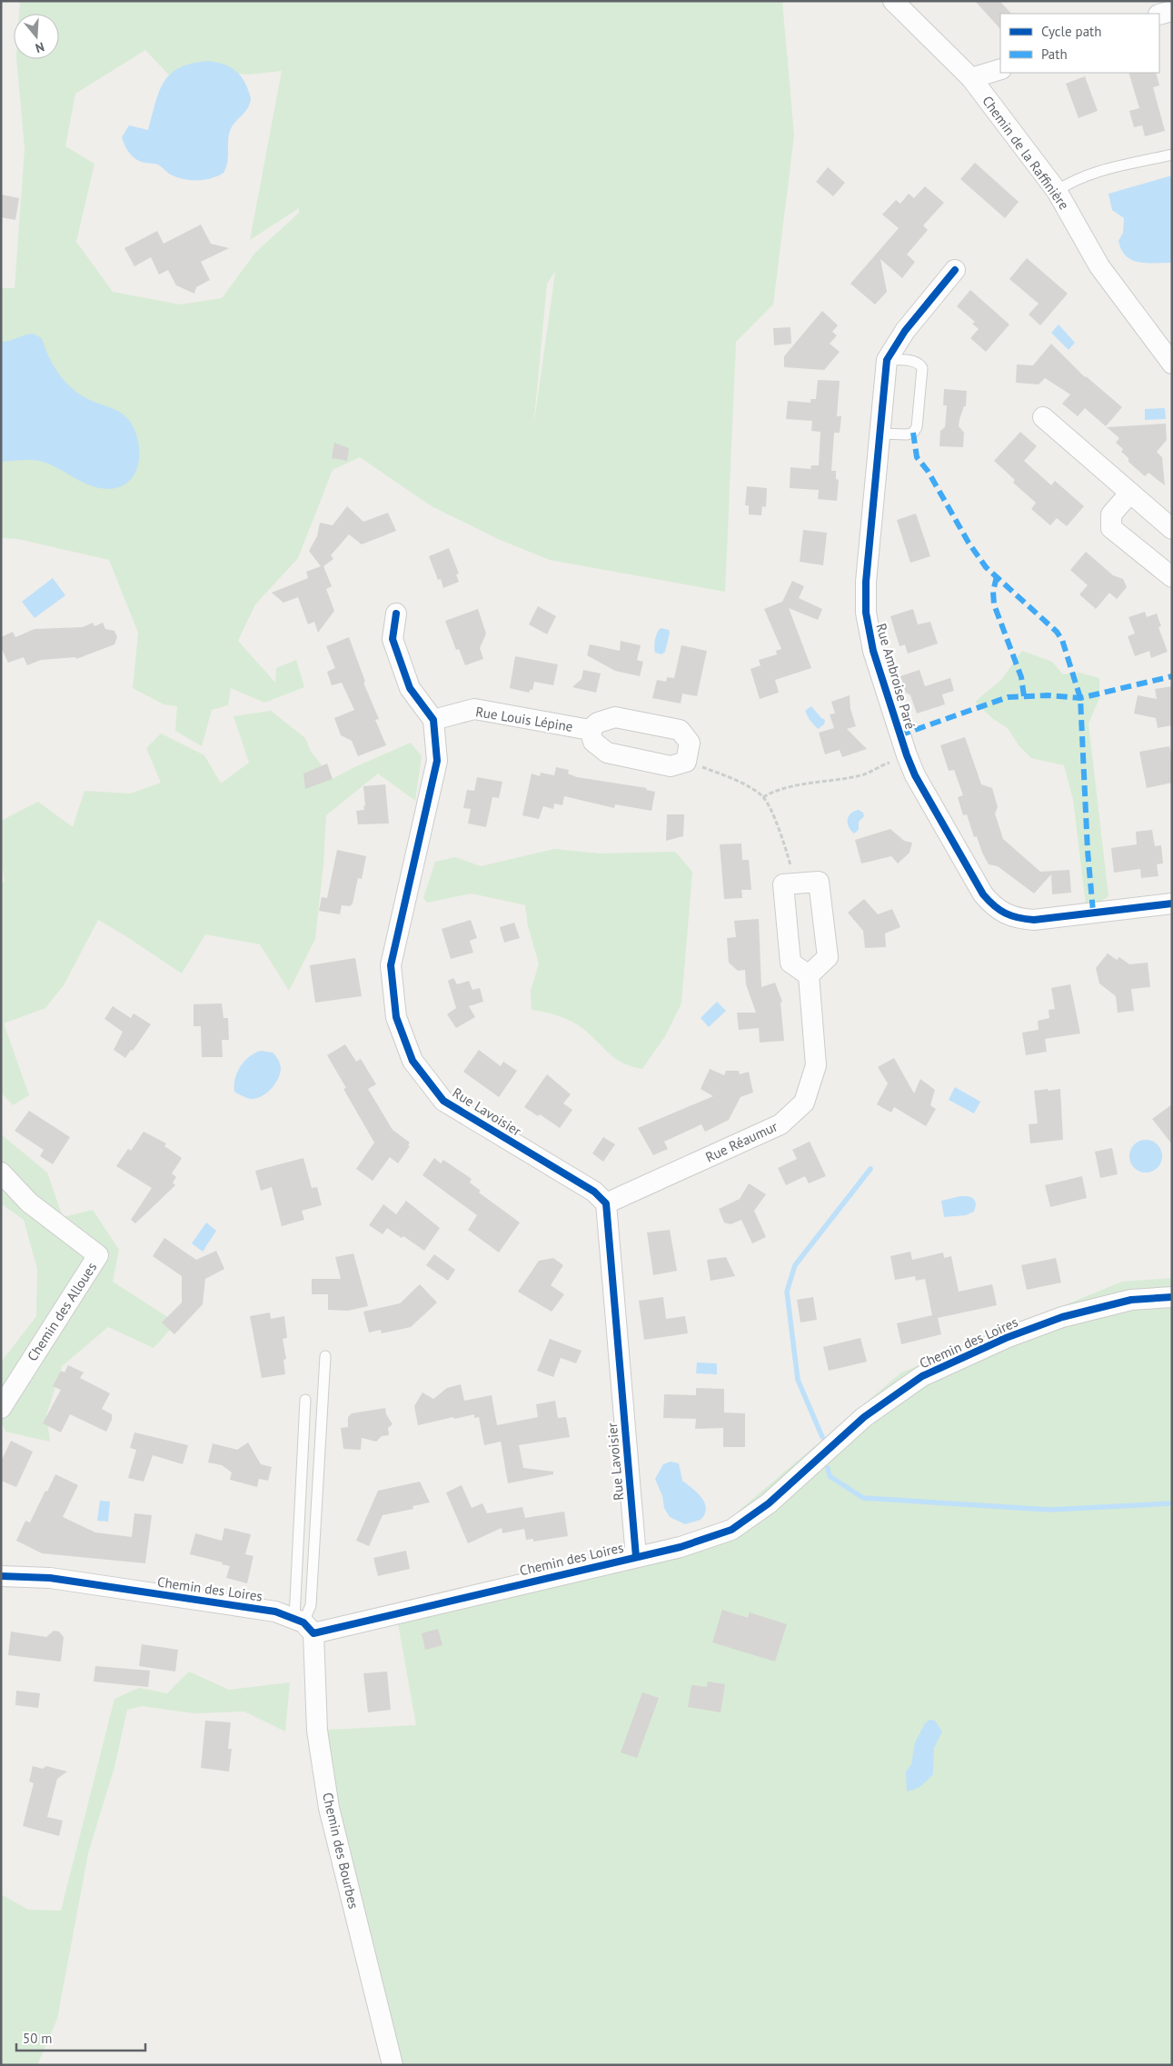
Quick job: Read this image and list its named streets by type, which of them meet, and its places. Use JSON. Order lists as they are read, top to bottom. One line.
{"streets":{"street":["Chemin de la Raffinière","Rue Ambroise Paré","Rue Louis Lépine","Rue Lavoisier","Rue Réaumur","Chemin des Alloues","Chemin des Loires","Chemin des Bourbes"]},"crossings":[["Rue Louis Lépine","Rue Lavoisier"],["Rue Lavoisier","Rue Réaumur"],["Rue Lavoisier","Chemin des Loires"],["Chemin des Loires","Chemin des Bourbes"]],"legend":["Cycle path","Path"],"scale_bar":"50 m","north":"bottom"}
